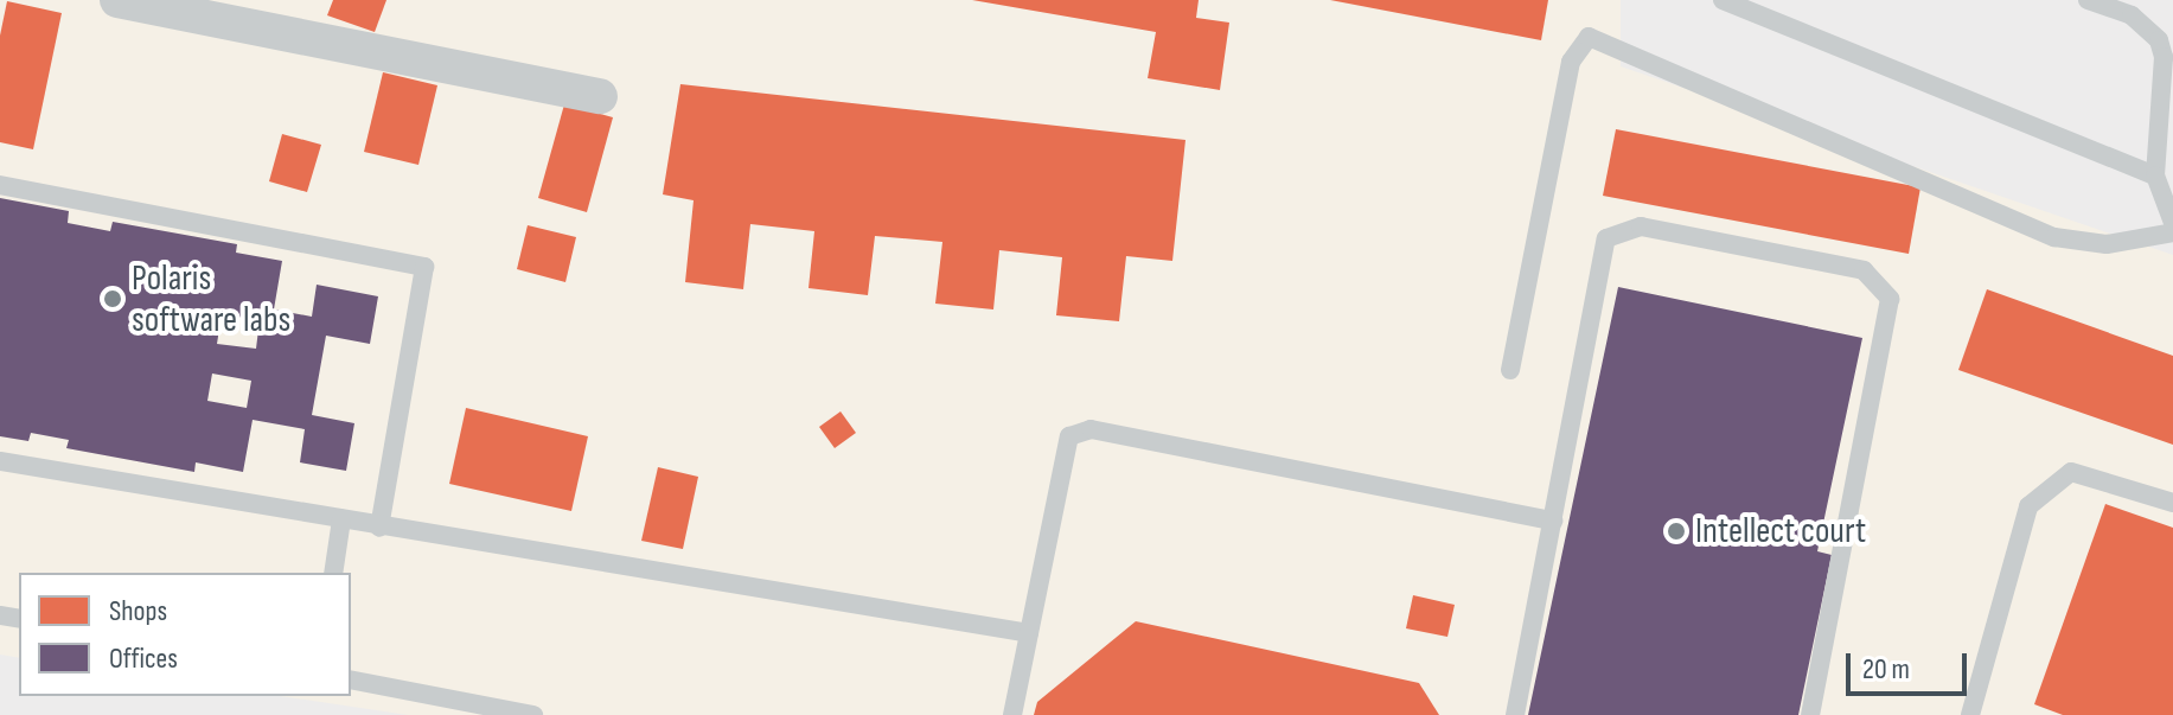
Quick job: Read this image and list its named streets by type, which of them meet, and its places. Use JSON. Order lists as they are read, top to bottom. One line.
{"places":["Polaris software labs","Intellect court"],"legend":["Shops","Offices"],"scale_bar":"20 m"}
